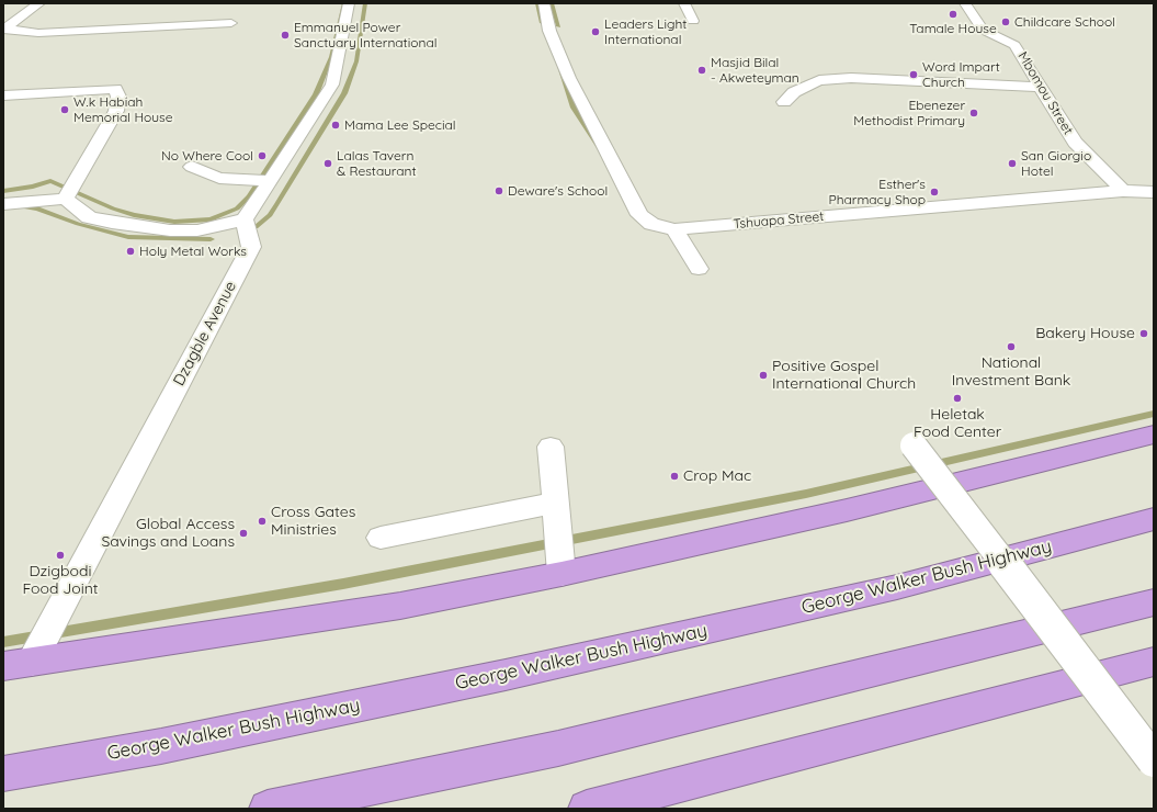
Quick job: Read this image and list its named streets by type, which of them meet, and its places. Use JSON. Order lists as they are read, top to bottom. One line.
{"streets":{"highway":["George Walker Bush Highway"],"street":["Mbomou Street","Tshuapa Street","Dzagble Avenue"]},"crossings":[["Mbomou Street","Tshuapa Street"]],"places":["Tamale House","Childcare School","Leaders Light International","Emmanuel Power Sanctuary International","Masjid Bilal - Akweteyman","Word Impart Church","W.k Habiah Memorial House","Ebenezer Methodist Primary","Mama Lee Special","No Where Cool","Lalas Tavern & Restaurant","San Giorgio Hotel","Deware's School","Esther's Pharmacy Shop","Holy Metal Works","Bakery House","National Investment Bank","Positive Gospel International Church","Heletak Food Center","Crop Mac","Cross Gates Ministries","Global Access Savings and Loans","Dzigbodi Food Joint"]}
